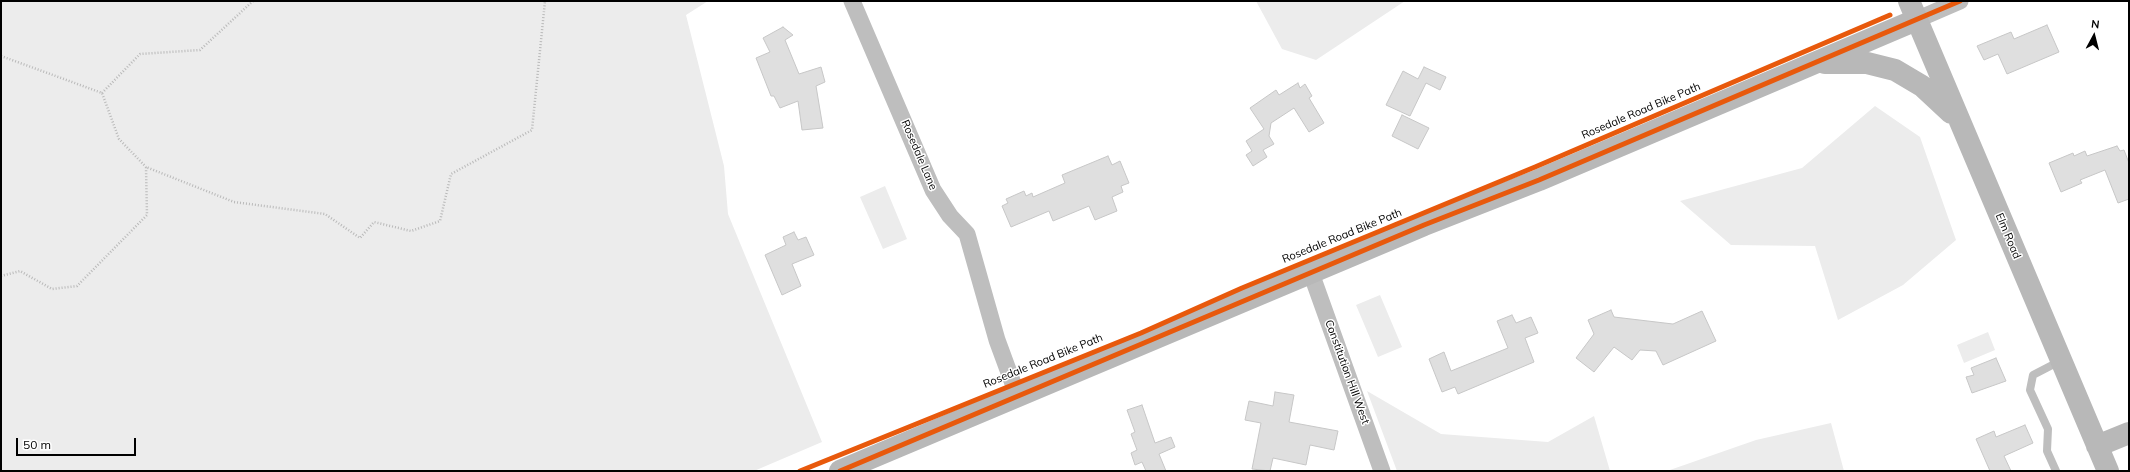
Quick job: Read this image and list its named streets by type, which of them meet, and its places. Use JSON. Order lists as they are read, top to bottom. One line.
{"streets":{"street":["Rosedale Lane","Elm Road","Constitution Hill West"],"cycle path":["Rosedale Road Bike Path"]},"scale_bar":"50 m","north":"top"}
